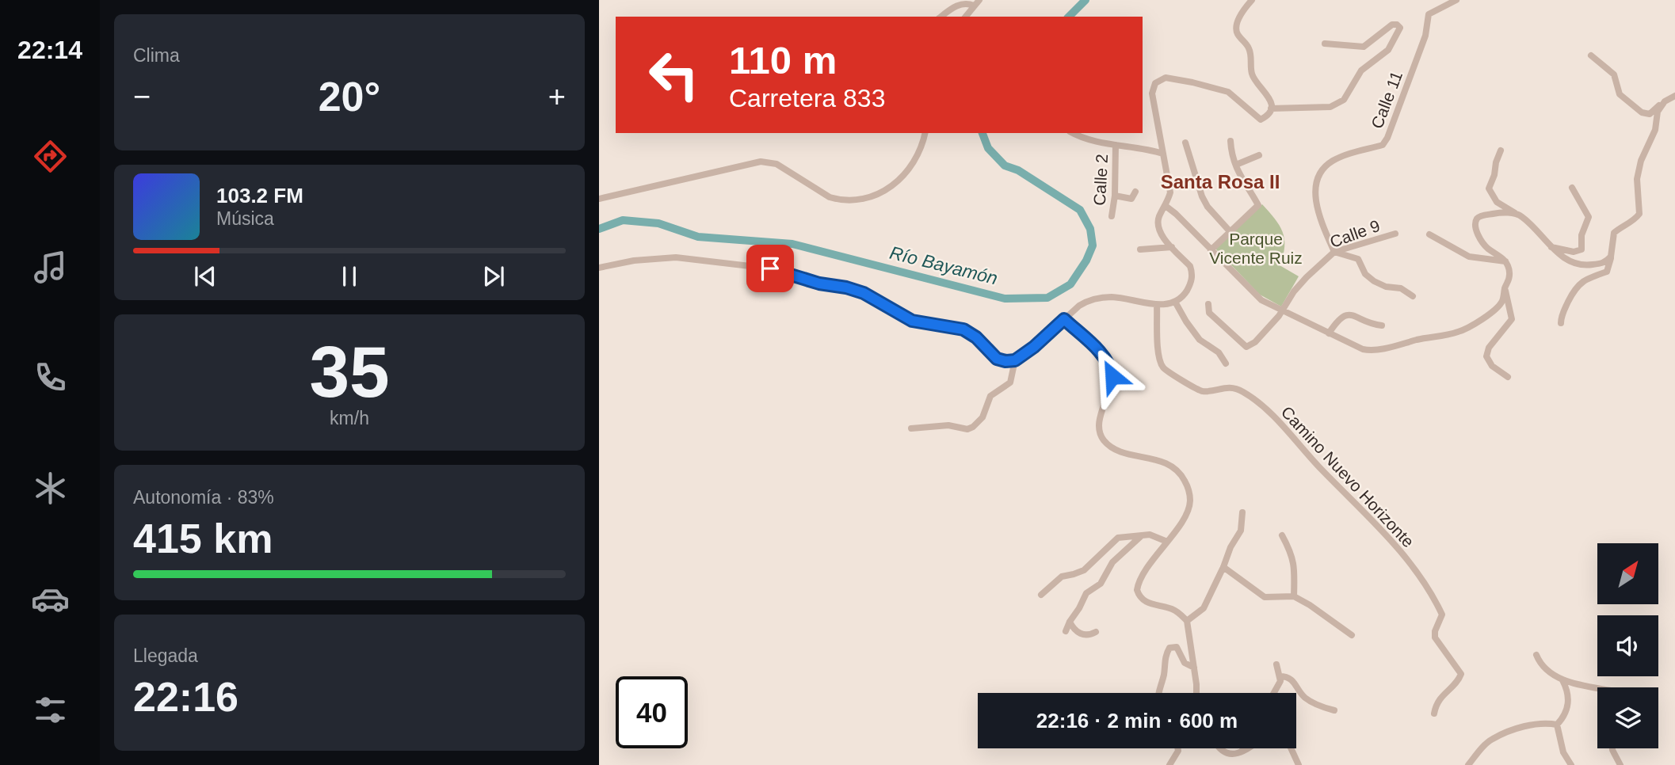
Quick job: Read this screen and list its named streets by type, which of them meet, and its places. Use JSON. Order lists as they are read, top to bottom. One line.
{"streets":{"street":["Calle 11","Calle 2","Calle 9","Camino Nuevo Horizonte"]},"crossings":[["Calle 11","Calle 9"]],"districts":["Santa Rosa II"],"water":["Río Bayamón"],"parks":["Parque Vicente Ruiz"],"north":"top right","page":{"tabs":"22:14","tile":["Clima",["35","km/h"],["Autonomía · 83%","415 km"],["Llegada","22:16"]],"turn":["110 m","Carretera 833"],"heat":["−","20°","+"],"song":["103.2 FM","Música"],"limit":"40","trip":"22:16 · 2 min · 600 m"}}
